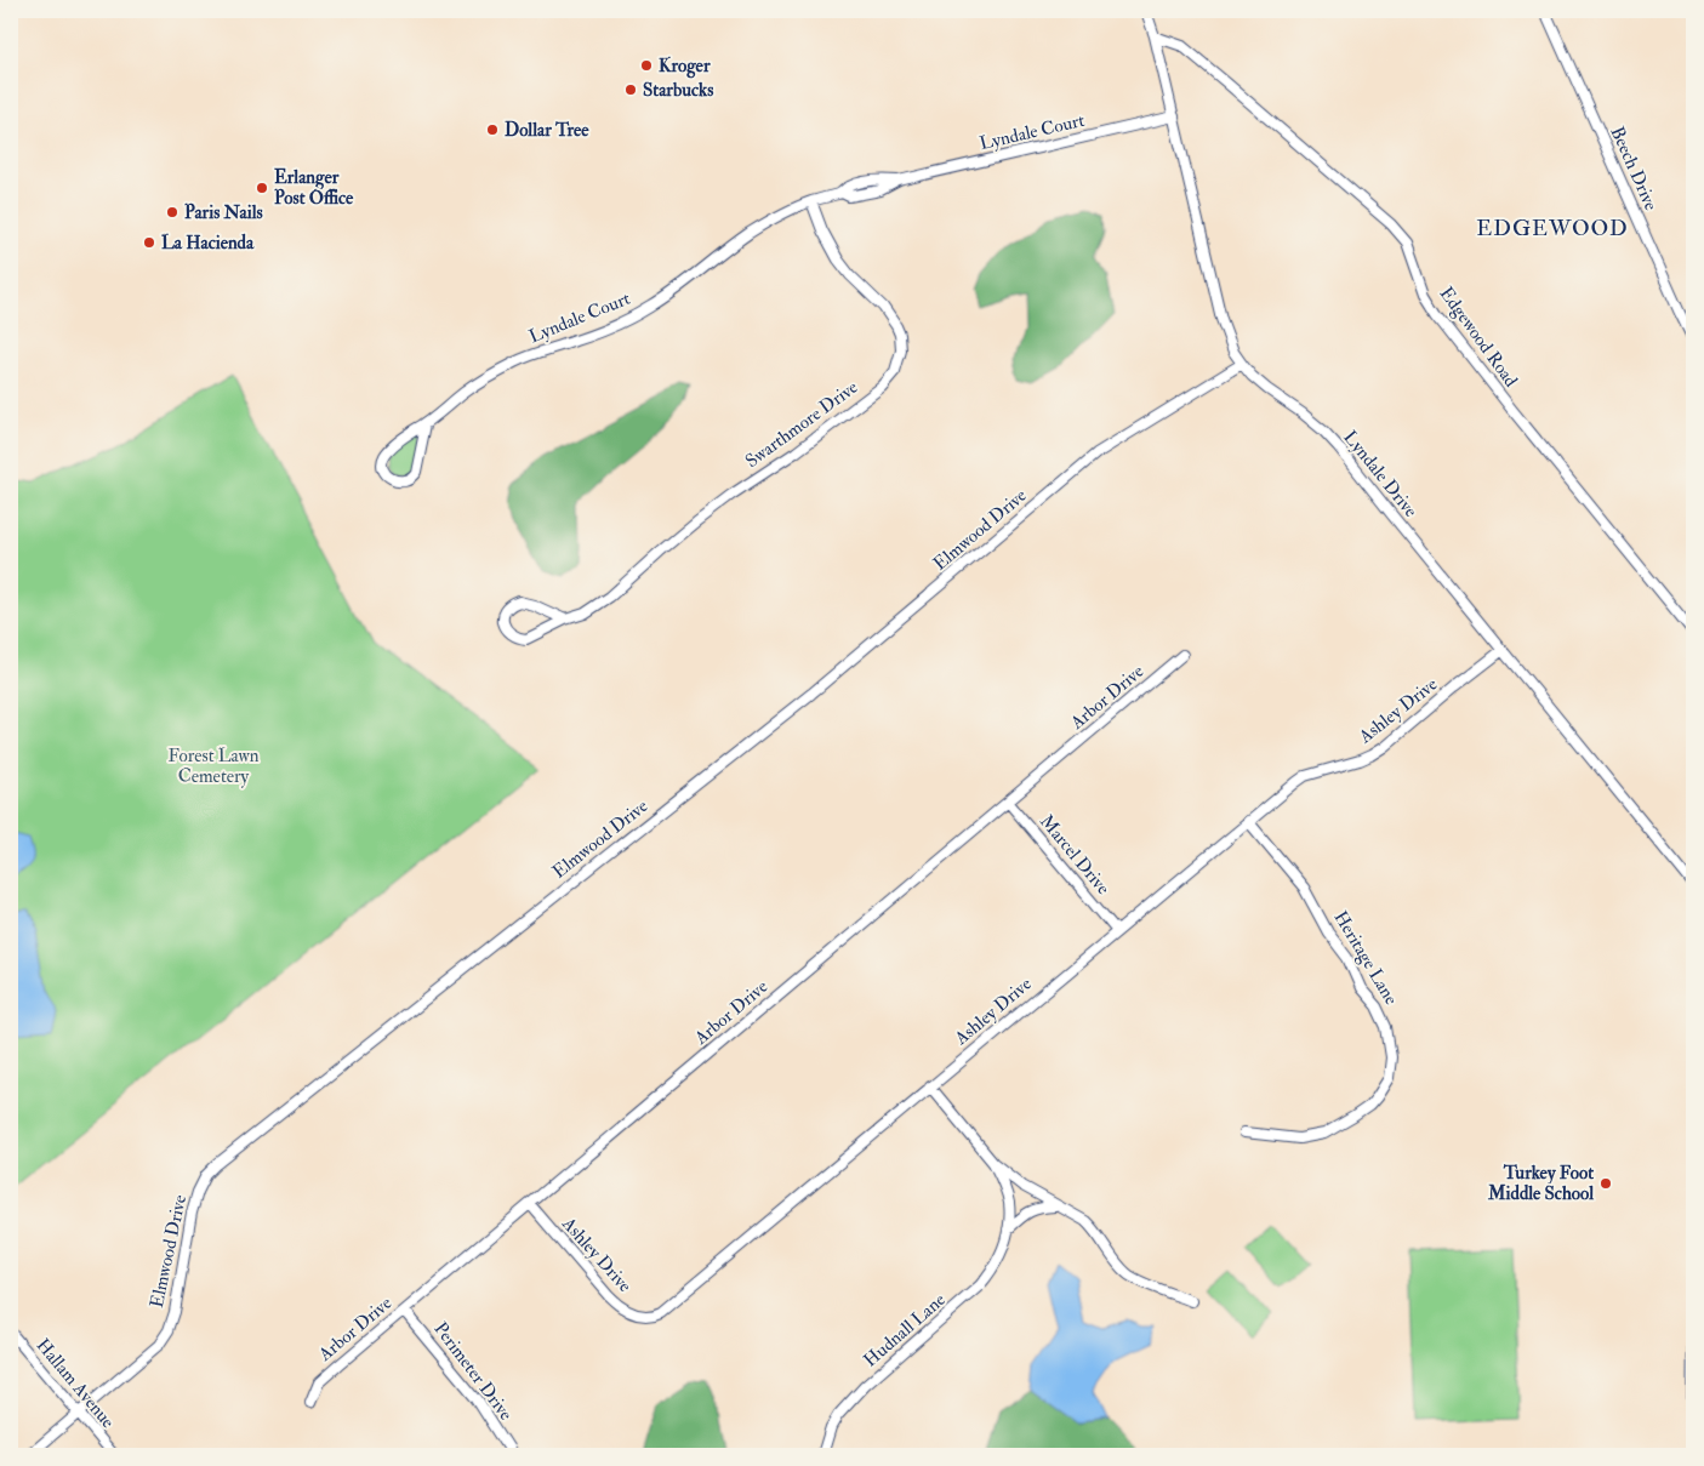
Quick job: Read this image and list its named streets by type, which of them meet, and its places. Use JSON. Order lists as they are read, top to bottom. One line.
{"streets":{"street":["Lyndale Court","Beech Drive","Edgewood Road","Swarthmore Drive","Lyndale Drive","Elmwood Drive","Arbor Drive","Ashley Drive","Marcel Drive","Heritage Lane","Hudnall Lane","Perimeter Drive","Hallam Avenue"]},"crossings":[["Lyndale Court","Swarthmore Drive"],["Lyndale Court","Lyndale Drive"],["Edgewood Road","Lyndale Drive"],["Lyndale Drive","Elmwood Drive"],["Lyndale Drive","Ashley Drive"],["Elmwood Drive","Hallam Avenue"],["Arbor Drive","Ashley Drive"],["Arbor Drive","Marcel Drive"],["Arbor Drive","Perimeter Drive"],["Ashley Drive","Marcel Drive"],["Ashley Drive","Heritage Lane"],["Ashley Drive","Hudnall Lane"]],"districts":["EDGEWOOD"],"parks":["Forest Lawn Cemetery"],"places":["Kroger","Starbucks","Dollar Tree","Erlanger Post Office","Paris Nails","La Hacienda","Turkey Foot Middle School"]}
